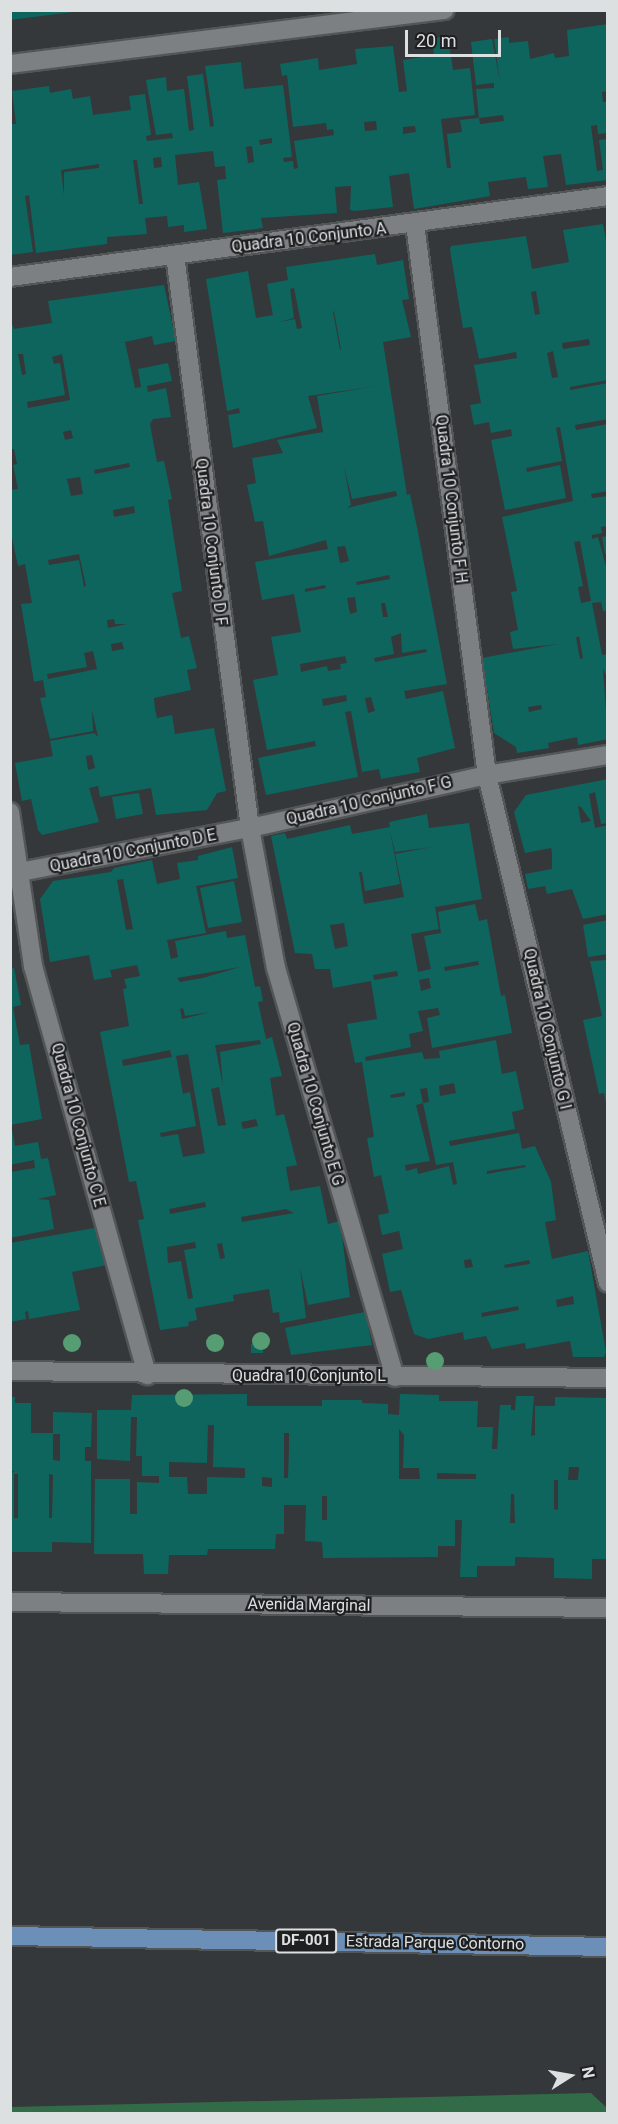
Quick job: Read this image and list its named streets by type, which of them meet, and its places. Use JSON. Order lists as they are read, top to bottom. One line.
{"streets":{"main road":["DF-001","Estrada Parque Contorno"],"street":["Quadra 10 Conjunto A","Quadra 10 Conjunto F H","Quadra 10 Conjunto D F","Quadra 10 Conjunto F G","Quadra 10 Conjunto D E","Quadra 10 Conjunto G I","Quadra 10 Conjunto E G","Quadra 10 Conjunto C E","Quadra 10 Conjunto L","Avenida Marginal"]},"crossings":[["Quadra 10 Conjunto A","Quadra 10 Conjunto F H"],["Quadra 10 Conjunto A","Quadra 10 Conjunto D F"],["Quadra 10 Conjunto F H","Quadra 10 Conjunto F G"],["Quadra 10 Conjunto F H","Quadra 10 Conjunto G I"],["Quadra 10 Conjunto D F","Quadra 10 Conjunto F G"],["Quadra 10 Conjunto D F","Quadra 10 Conjunto D E"],["Quadra 10 Conjunto D F","Quadra 10 Conjunto E G"],["Quadra 10 Conjunto F G","Quadra 10 Conjunto D E"],["Quadra 10 Conjunto F G","Quadra 10 Conjunto G I"],["Quadra 10 Conjunto F G","Quadra 10 Conjunto E G"],["Quadra 10 Conjunto D E","Quadra 10 Conjunto E G"],["Quadra 10 Conjunto D E","Quadra 10 Conjunto C E"],["Quadra 10 Conjunto E G","Quadra 10 Conjunto L"],["Quadra 10 Conjunto C E","Quadra 10 Conjunto L"]],"scale_bar":"20 m","north":"right"}
